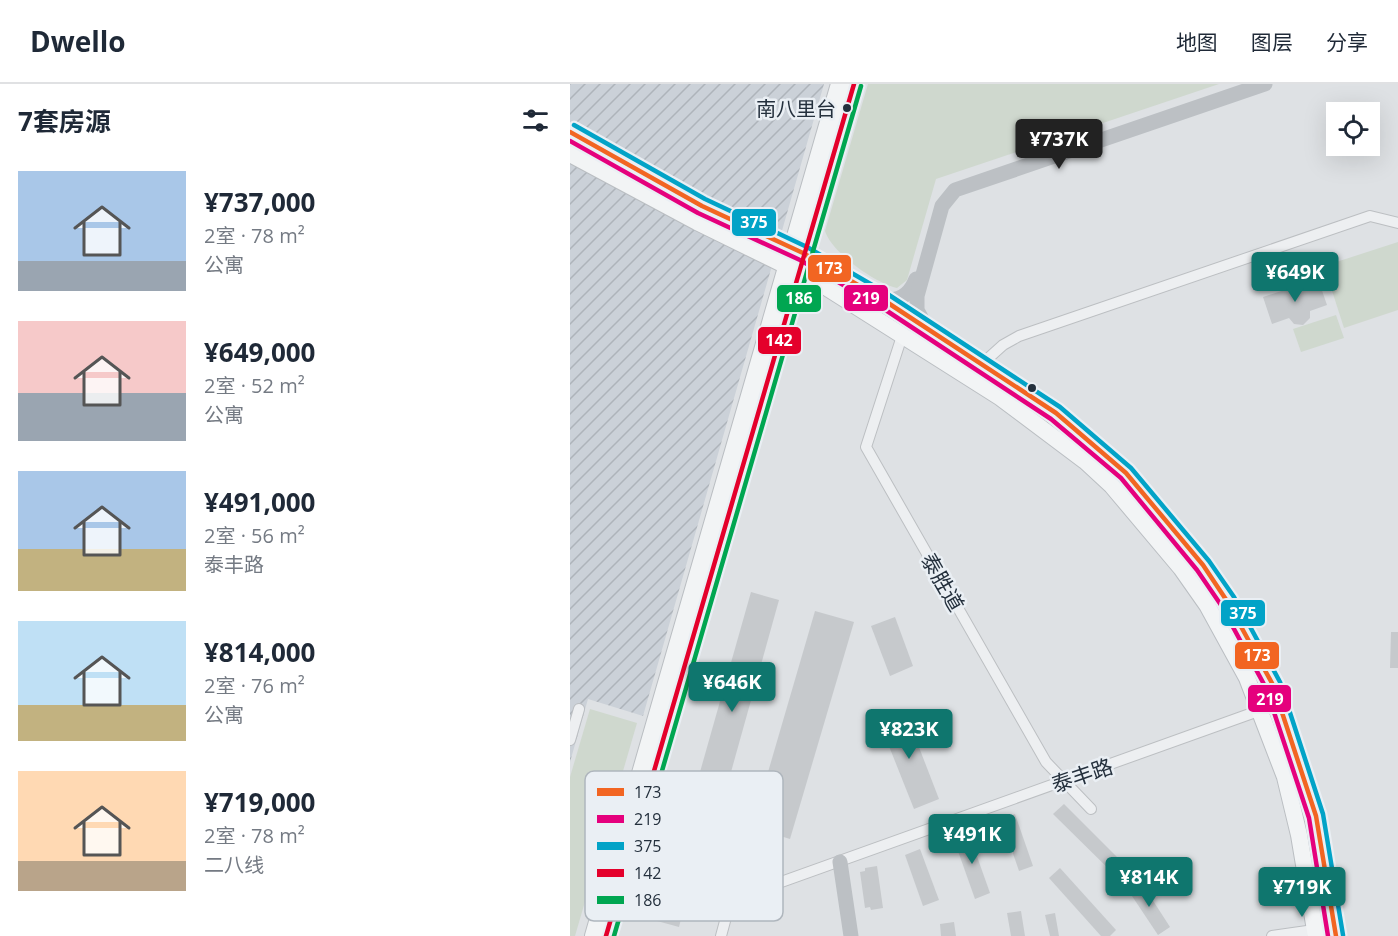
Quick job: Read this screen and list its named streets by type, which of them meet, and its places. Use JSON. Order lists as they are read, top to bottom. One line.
{"streets":{"street":["泰胜道","泰丰路"]},"crossings":[["泰胜道","泰丰路"]],"places":["南八里台"],"lines":["transit line 142","transit line 186","transit line 375","transit line 173","transit line 219"],"legend":["173","219","375","142","186"],"page":{"header":"Dwello","nav":["地图","图层","分享"],"heading":"7套房源","price":["¥737K","¥649K","¥646K","¥823K","¥491K","¥814K","¥719K"],"list":[{"name":"¥737,000","note":"2室 · 78 m² · 公寓"},{"name":"¥649,000","note":"2室 · 52 m² · 公寓"},{"name":"¥491,000","note":"2室 · 56 m² · 泰丰路"},{"name":"¥814,000","note":"2室 · 76 m² · 公寓"},{"name":"¥719,000","note":"2室 · 78 m² · 二八线"}]}}
